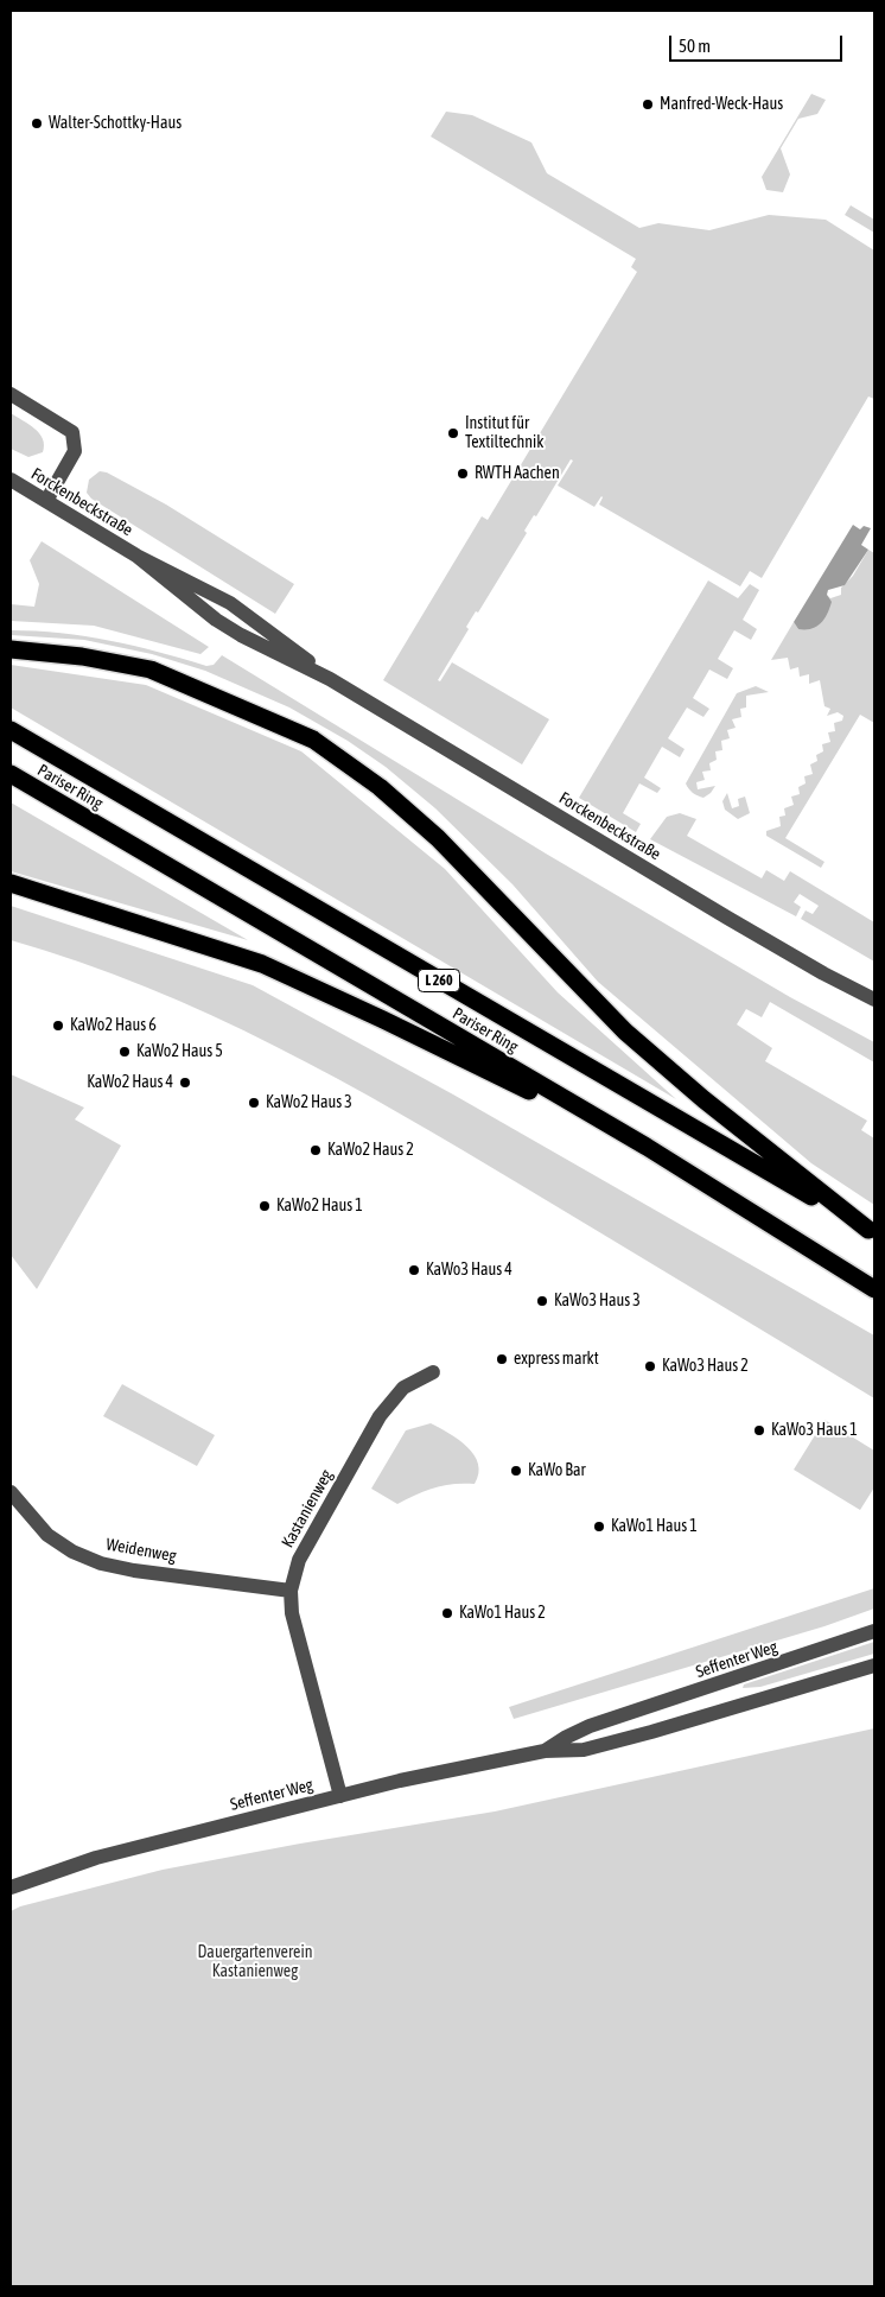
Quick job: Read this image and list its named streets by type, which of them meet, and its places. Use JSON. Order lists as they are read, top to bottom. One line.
{"streets":{"highway":["Pariser Ring","L 260"],"street":["Forckenbeckstraße","Kastanienweg","Weidenweg","Seffenter Weg"]},"crossings":[["Kastanienweg","Weidenweg"],["Kastanienweg","Seffenter Weg"]],"parks":["Dauergartenverein Kastanienweg"],"places":["Manfred-Weck-Haus","Walter-Schottky-Haus","Institut für Textiltechnik","RWTH Aachen","KaWo2 Haus 6","KaWo2 Haus 5","KaWo2 Haus 4","KaWo2 Haus 3","KaWo2 Haus 2","KaWo2 Haus 1","KaWo3 Haus 4","KaWo3 Haus 3","express markt","KaWo3 Haus 2","KaWo3 Haus 1","KaWo Bar","KaWo1 Haus 1","KaWo1 Haus 2"],"scale_bar":"50 m"}
